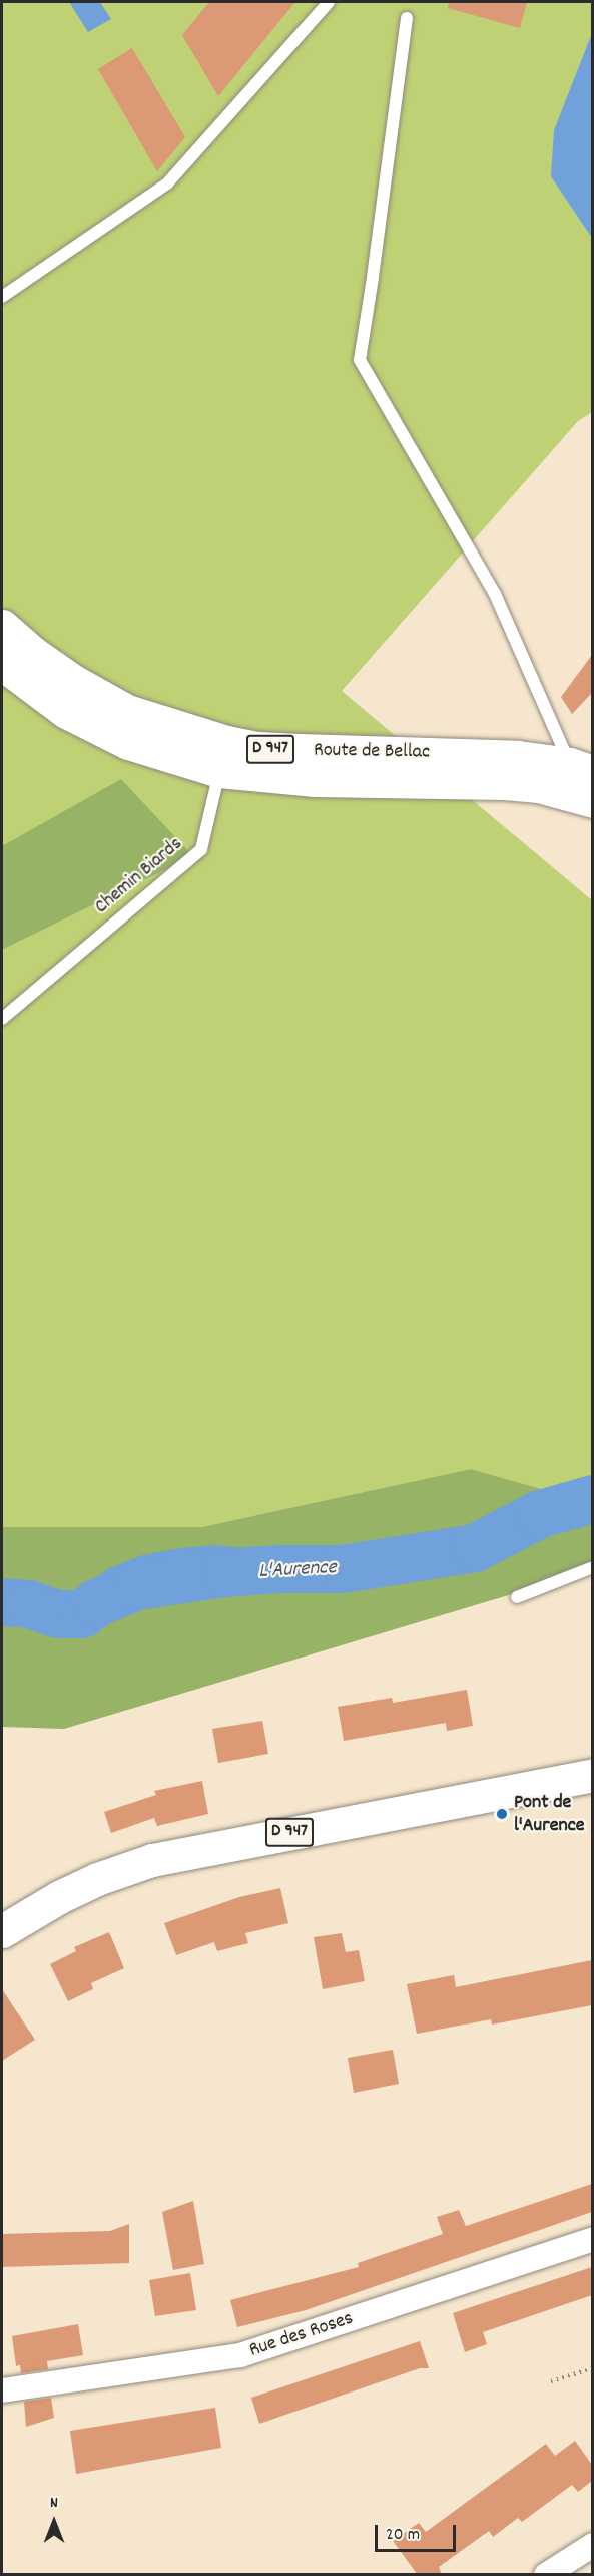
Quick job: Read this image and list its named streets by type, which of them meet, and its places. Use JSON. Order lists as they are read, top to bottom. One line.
{"streets":{"main road":["D 947","Route de Bellac"],"street":["Rue des Roses"],"lane":["Chemin Biards"]},"crossings":[["Route de Bellac","Chemin Biards"]],"water":["L'Aurence"],"places":["Pont de l'Aurence"],"scale_bar":"20 m","north":"top"}
